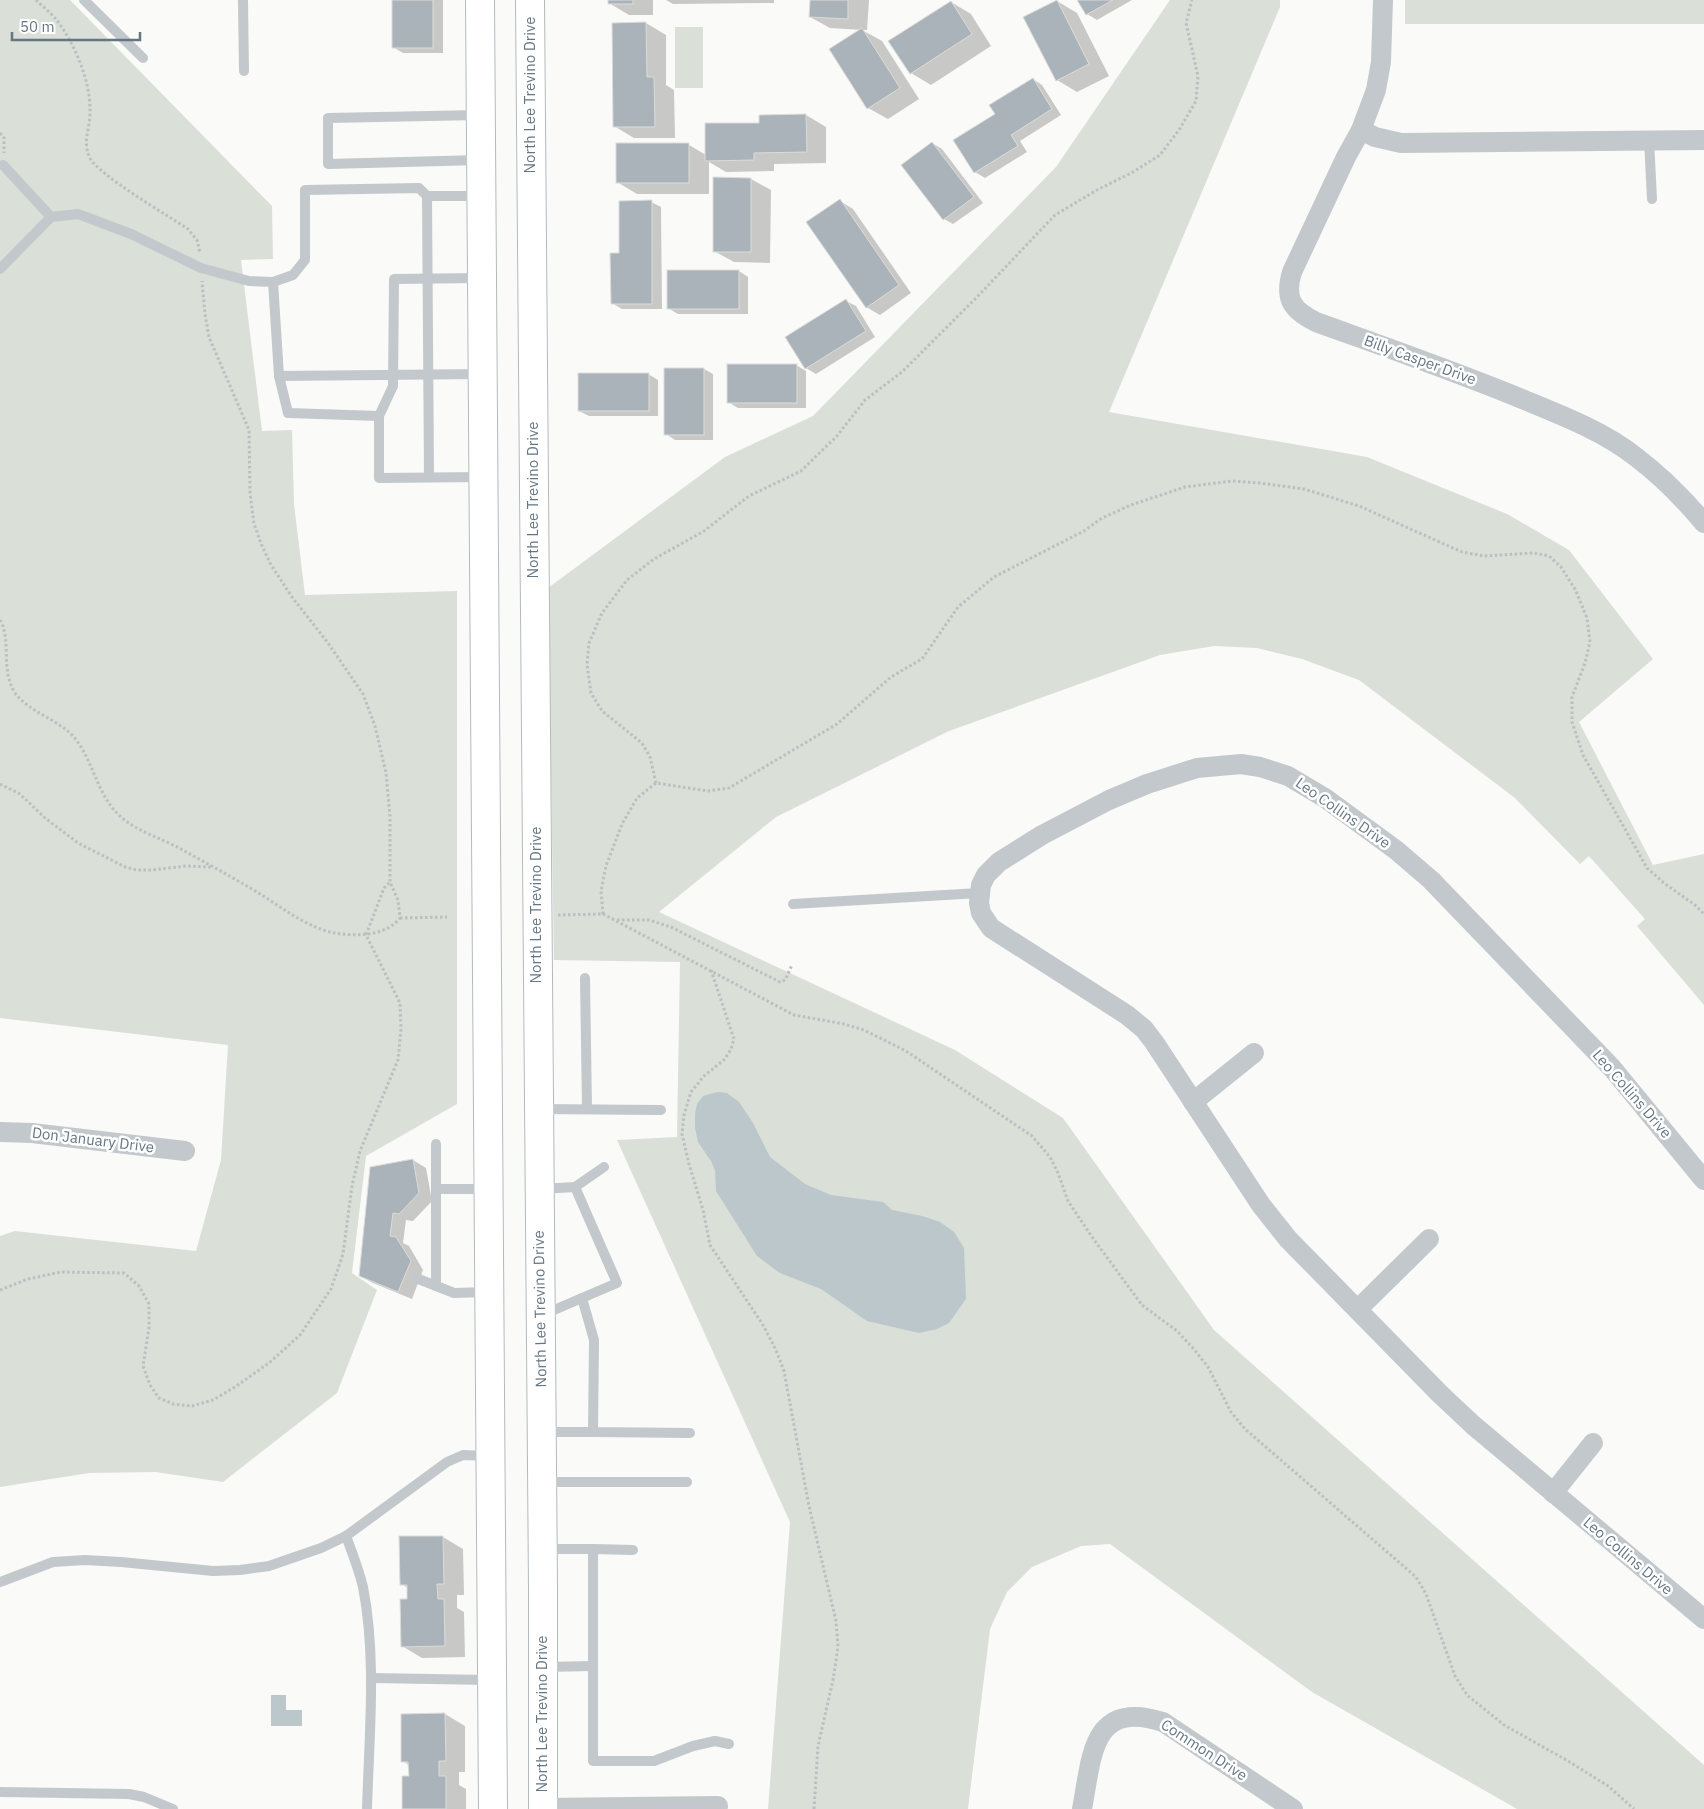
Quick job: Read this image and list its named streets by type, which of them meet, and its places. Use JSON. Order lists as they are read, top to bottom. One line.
{"streets":{"main road":["North Lee Trevino Drive"],"street":["Billy Casper Drive","Leo Collins Drive","Don January Drive","Common Drive"]},"scale_bar":"50 m"}
